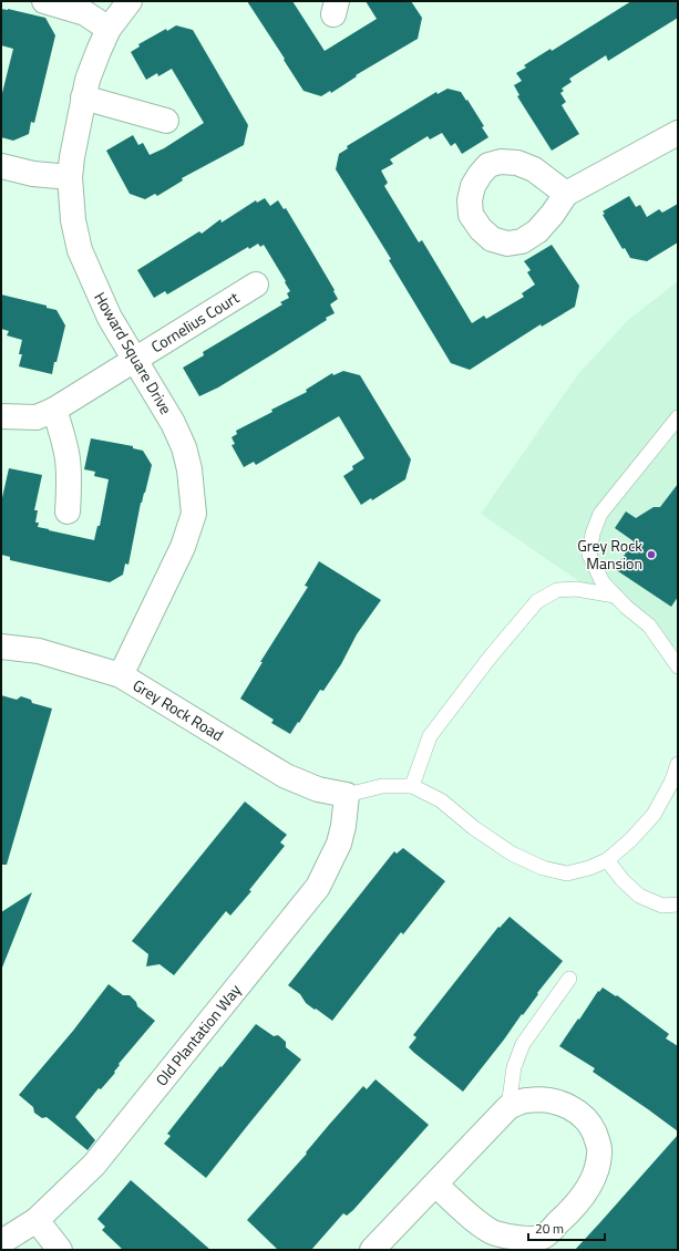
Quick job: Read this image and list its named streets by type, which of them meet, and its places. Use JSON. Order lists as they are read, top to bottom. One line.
{"streets":{"street":["Cornelius Court","Howard Square Drive","Grey Rock Road","Old Plantation Way"]},"crossings":[["Cornelius Court","Howard Square Drive"],["Howard Square Drive","Grey Rock Road"],["Grey Rock Road","Old Plantation Way"]],"places":["Grey Rock Mansion"],"scale_bar":"20 m"}
